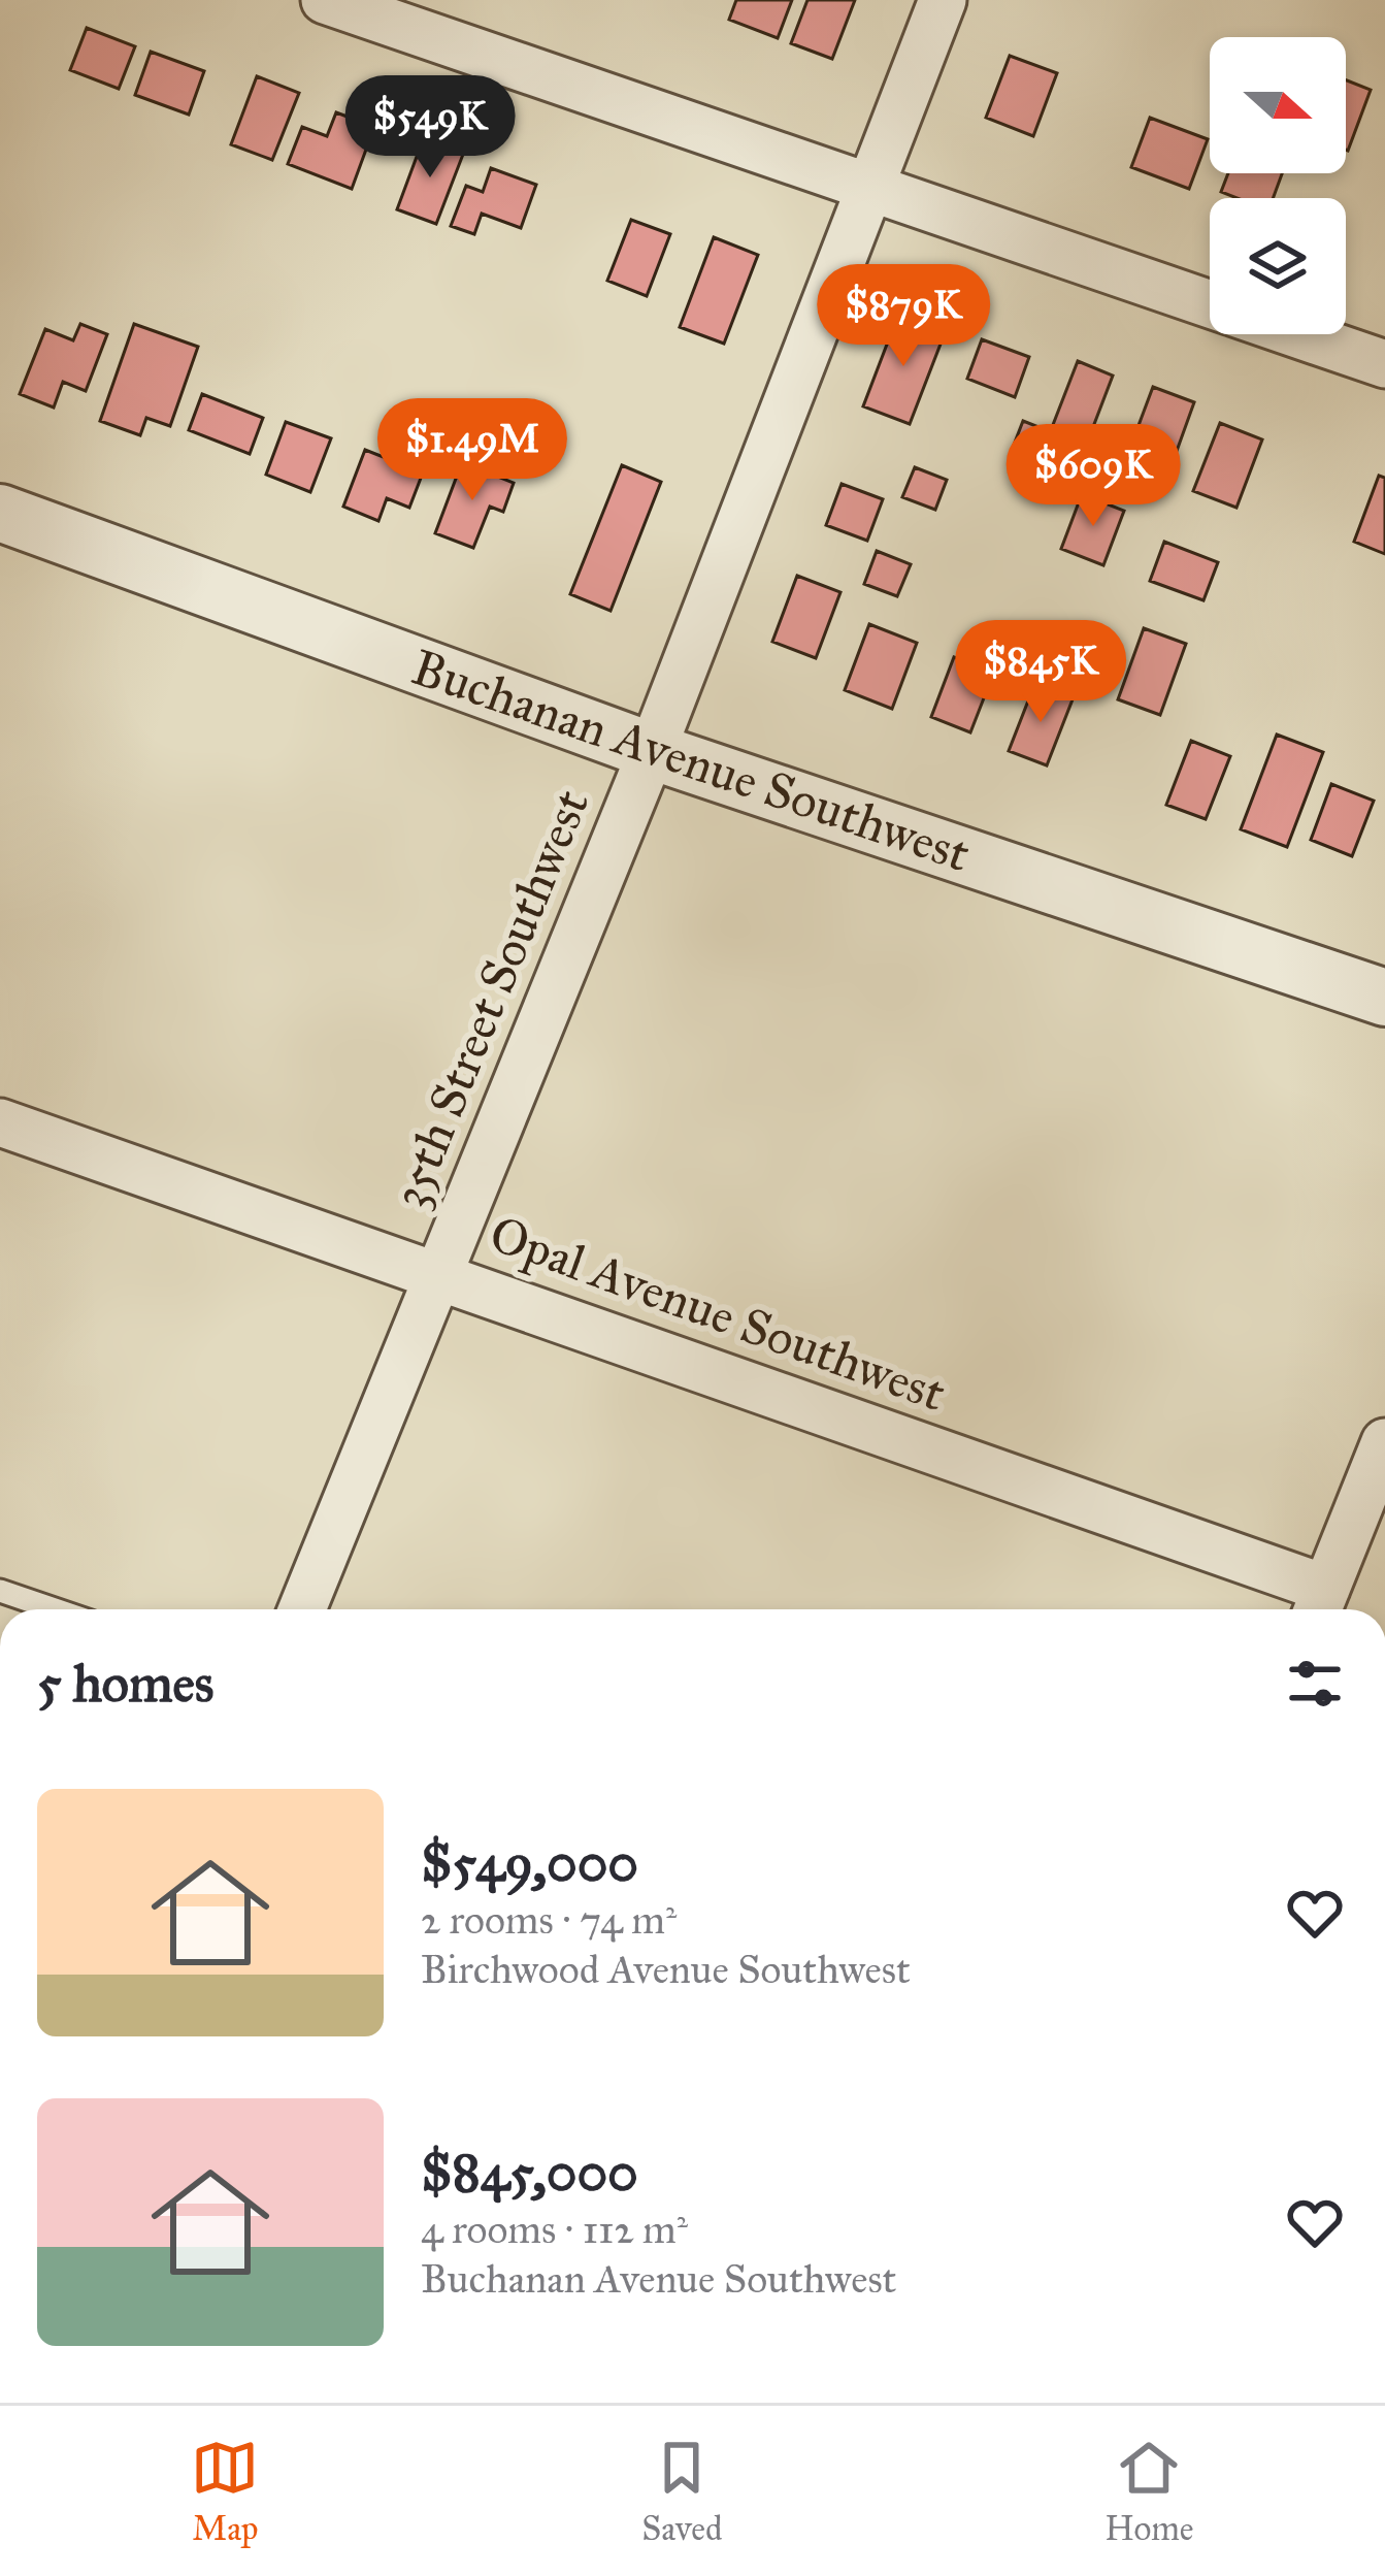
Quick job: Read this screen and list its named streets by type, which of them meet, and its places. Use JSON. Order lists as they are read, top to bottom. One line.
{"streets":{"street":["Buchanan Avenue Southwest","35th Street Southwest","Opal Avenue Southwest"]},"crossings":[["Buchanan Avenue Southwest","35th Street Southwest"],["35th Street Southwest","Opal Avenue Southwest"]],"north":"right","page":{"price":["$549K","$879K","$1.49M","$609K","$845K"],"heading":"5 homes","list":[{"name":"$549,000","note":"2 rooms · 74 m² · Birchwood Avenue Southwest"},{"name":"$845,000","note":"4 rooms · 112 m² · Buchanan Avenue Southwest"}],"tabs":["Map","Saved","Home"]}}
